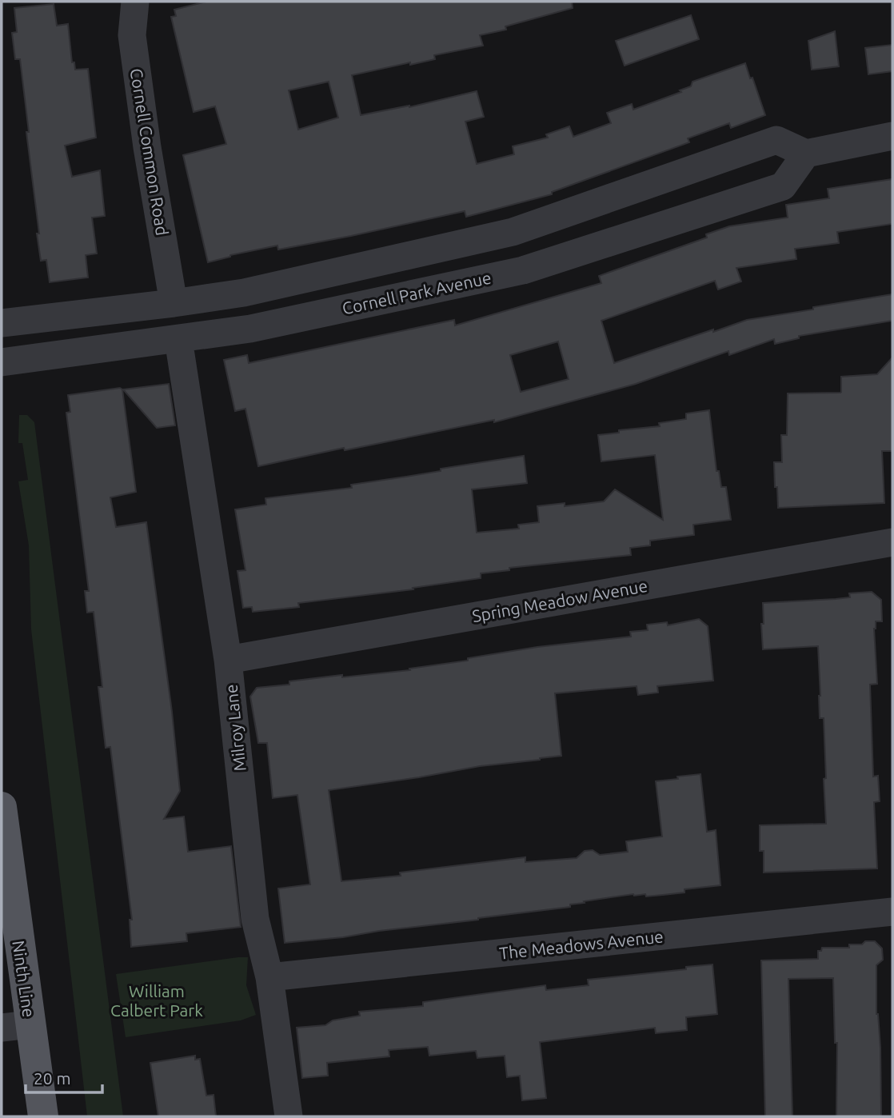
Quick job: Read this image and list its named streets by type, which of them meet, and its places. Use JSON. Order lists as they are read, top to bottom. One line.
{"streets":{"main road":["Ninth Line"],"street":["Cornell Common Road","Cornell Park Avenue","Spring Meadow Avenue","Milroy Lane","The Meadows Avenue"]},"crossings":[["Cornell Park Avenue","Milroy Lane"],["Spring Meadow Avenue","Milroy Lane"],["Milroy Lane","The Meadows Avenue"]],"parks":["William Calbert Park"],"scale_bar":"20 m"}
